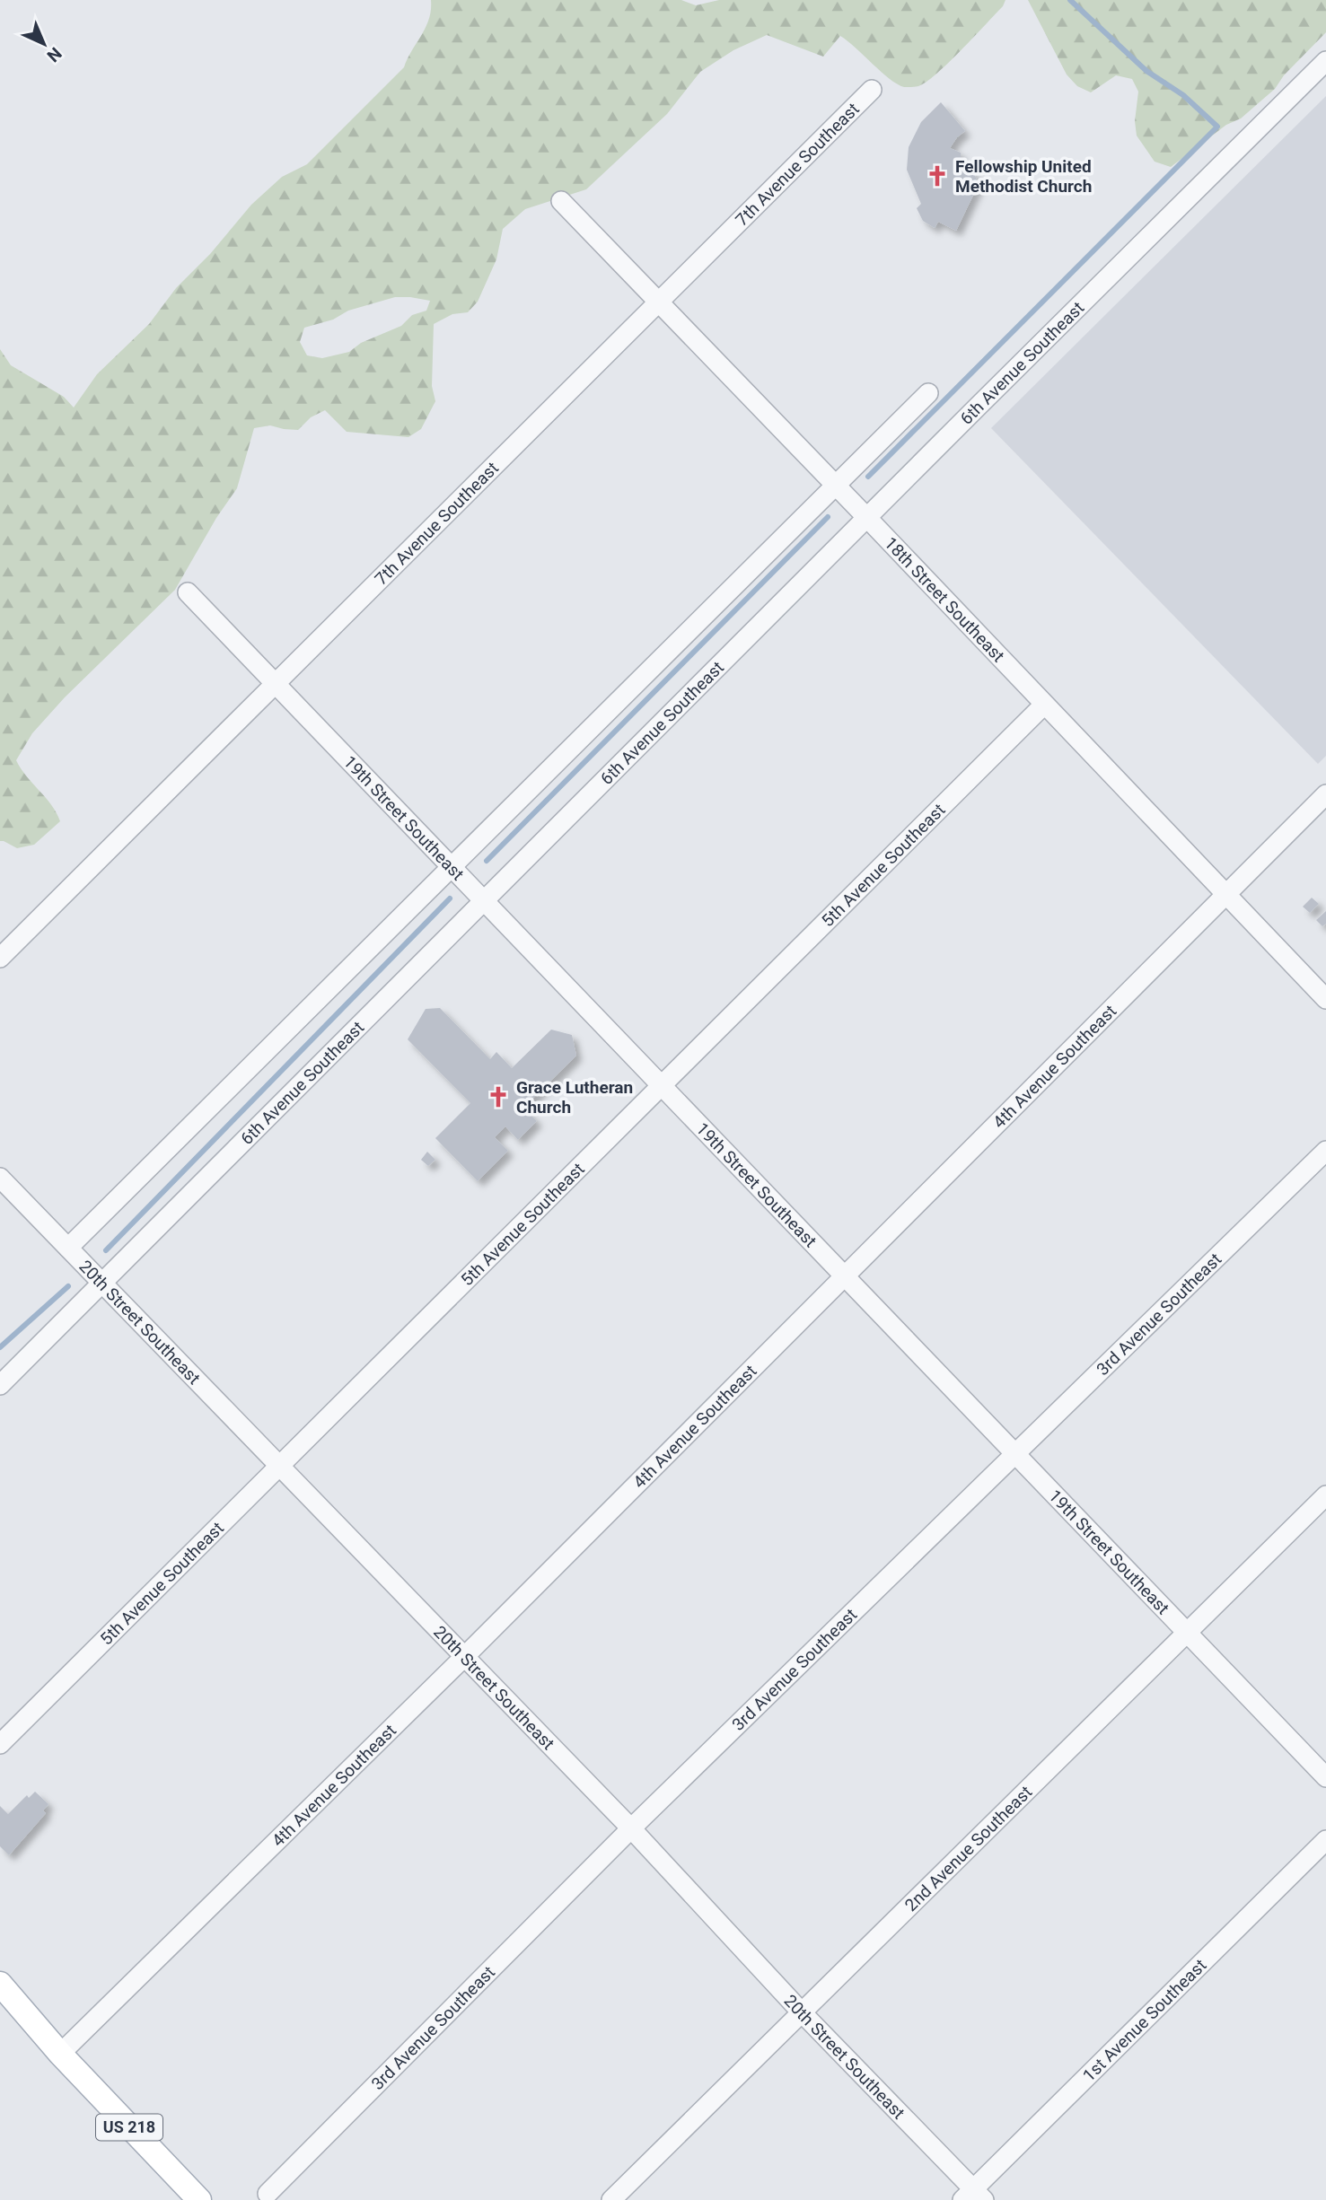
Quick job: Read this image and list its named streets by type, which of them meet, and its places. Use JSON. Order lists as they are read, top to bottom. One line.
{"streets":{"main road":["US 218"],"street":["7th Avenue Southeast","6th Avenue Southeast","18th Street Southeast","19th Street Southeast","5th Avenue Southeast","4th Avenue Southeast","3rd Avenue Southeast","20th Street Southeast","2nd Avenue Southeast","1st Avenue Southeast"]},"crossings":[["7th Avenue Southeast","18th Street Southeast"],["7th Avenue Southeast","19th Street Southeast"],["6th Avenue Southeast","18th Street Southeast"],["6th Avenue Southeast","19th Street Southeast"],["6th Avenue Southeast","20th Street Southeast"],["18th Street Southeast","5th Avenue Southeast"],["18th Street Southeast","4th Avenue Southeast"],["19th Street Southeast","5th Avenue Southeast"],["19th Street Southeast","4th Avenue Southeast"],["19th Street Southeast","3rd Avenue Southeast"],["19th Street Southeast","2nd Avenue Southeast"],["5th Avenue Southeast","20th Street Southeast"],["4th Avenue Southeast","20th Street Southeast"],["4th Avenue Southeast","US 218"],["3rd Avenue Southeast","20th Street Southeast"],["20th Street Southeast","2nd Avenue Southeast"],["20th Street Southeast","1st Avenue Southeast"]],"places":{"church":["Fellowship United Methodist Church","Grace Lutheran Church"]},"north":"bottom right"}
